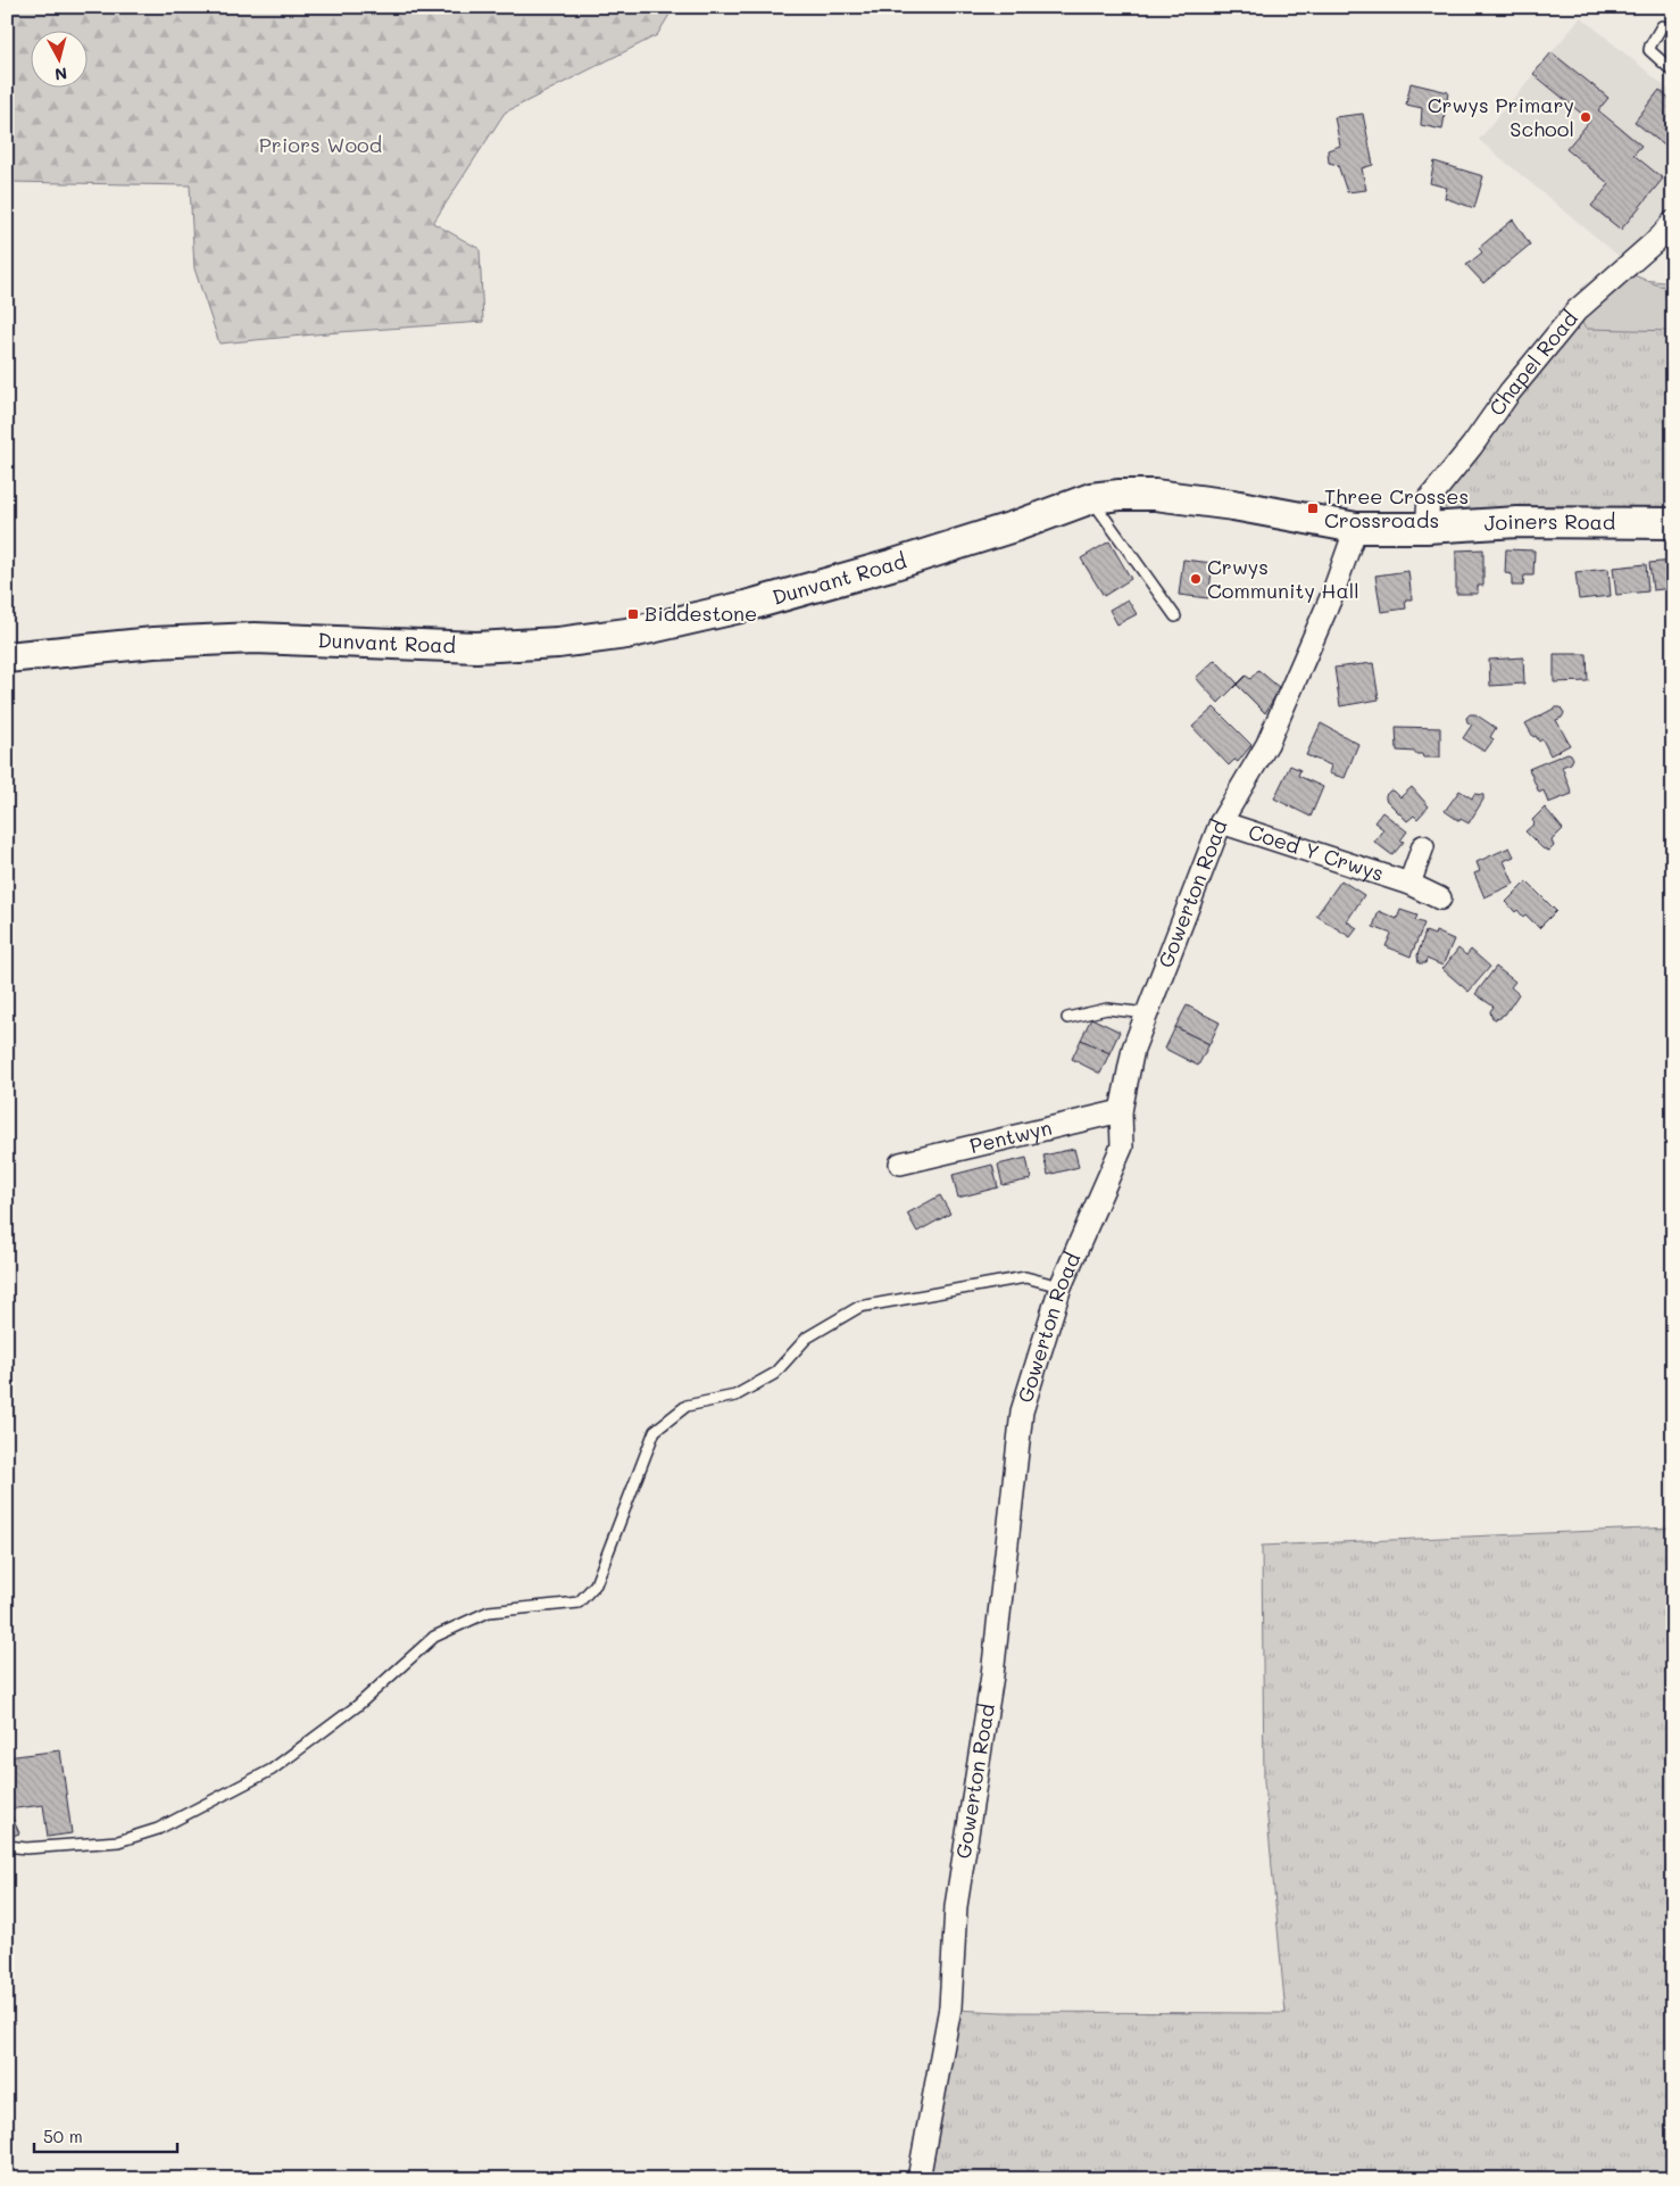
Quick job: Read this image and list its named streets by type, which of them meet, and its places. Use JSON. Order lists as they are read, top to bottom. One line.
{"streets":{"street":["Chapel Road","Joiners Road","Dunvant Road","Coed Y Crwys","Gowerton Road","Pentwyn"]},"crossings":[["Chapel Road","Joiners Road"],["Chapel Road","Dunvant Road"],["Joiners Road","Dunvant Road"],["Dunvant Road","Gowerton Road"],["Coed Y Crwys","Gowerton Road"],["Gowerton Road","Pentwyn"]],"parks":["Priors Wood"],"places":{"other":["Crwys Primary School","Crwys Community Hall"],"transit":["Three Crosses Crossroads","Biddestone"]},"scale_bar":"50 m","north":"bottom"}
